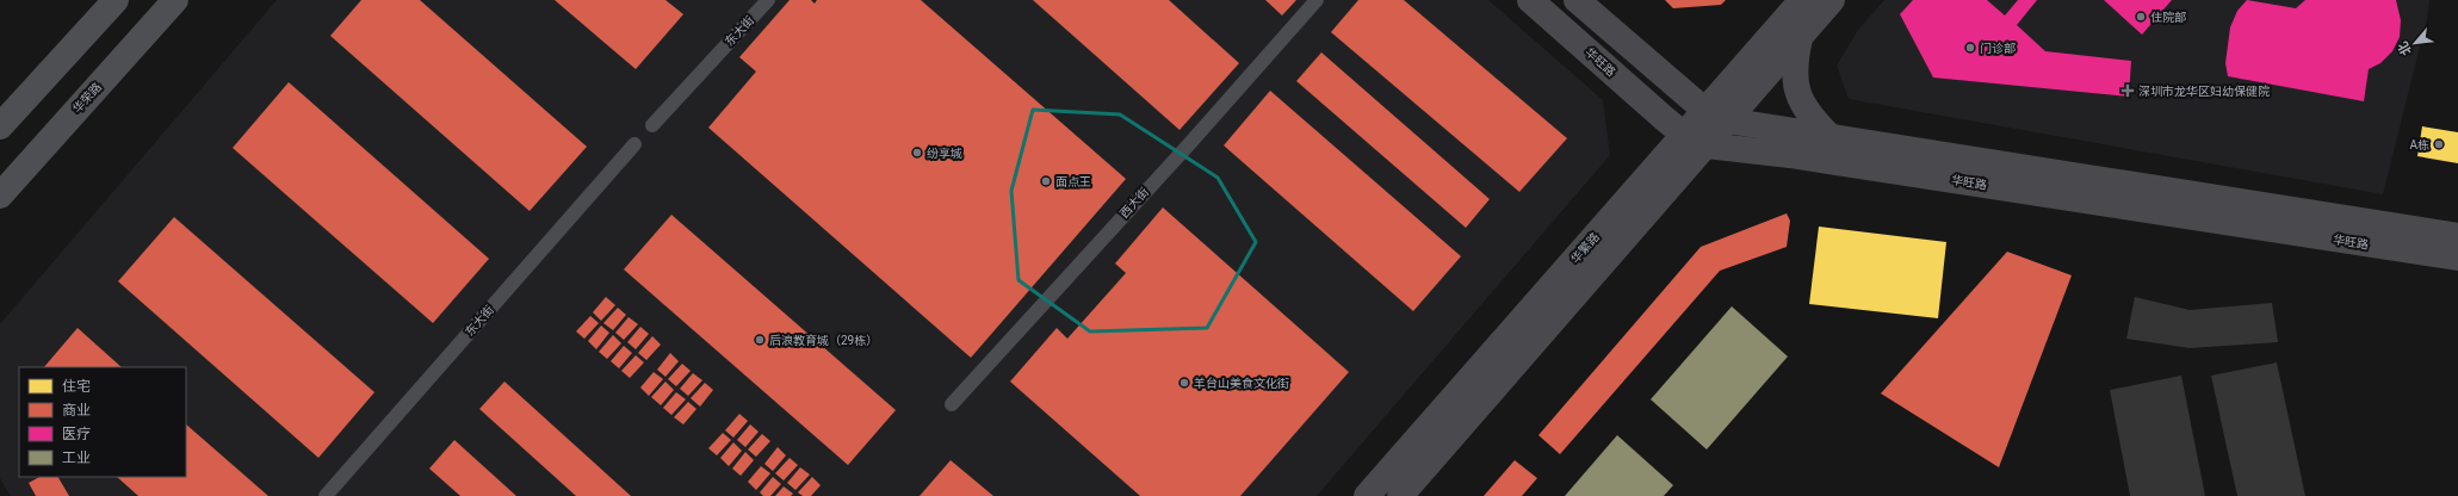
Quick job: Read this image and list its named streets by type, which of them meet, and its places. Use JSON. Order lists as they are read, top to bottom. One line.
{"streets":{"main road":["华旺路","华荣路","华繁路"],"street":["东大街","西大街"]},"crossings":[["华旺路","华繁路"]],"places":{"other":["住院部","门诊部","A栋","纷享城","面点王","后浪教育城（29栋）","羊台山美食文化街"],"health":["深圳市龙华区妇幼保健院"]},"legend":["住宅","商业","医疗","工业"],"north":"bottom left"}
